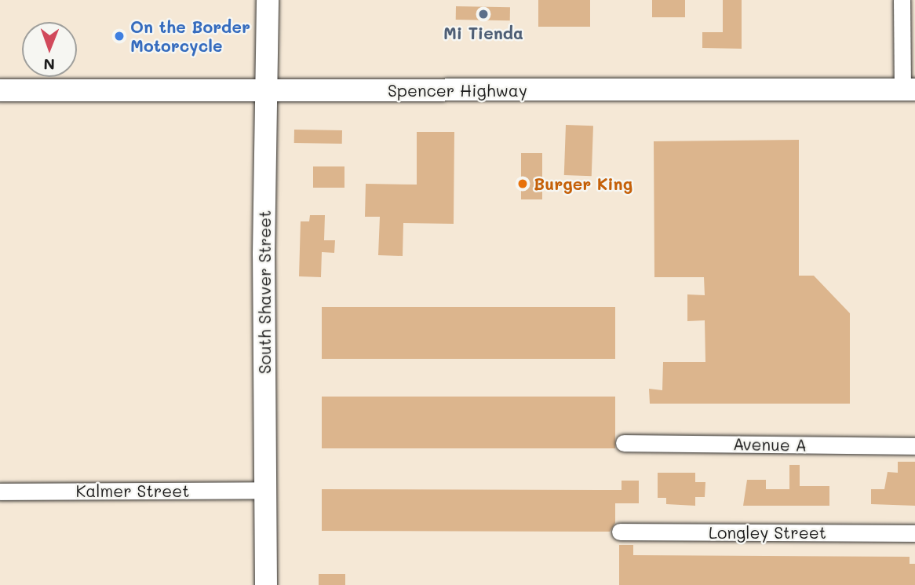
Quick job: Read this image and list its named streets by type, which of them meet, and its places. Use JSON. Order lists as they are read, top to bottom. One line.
{"streets":{"main road":["Spencer Highway","South Shaver Street"],"street":["Avenue A","Kalmer Street","Longley Street"]},"crossings":[["Spencer Highway","South Shaver Street"],["South Shaver Street","Kalmer Street"]],"places":["Mi Tienda","On the Border Motorcycle","Burger King"],"north":"bottom"}
